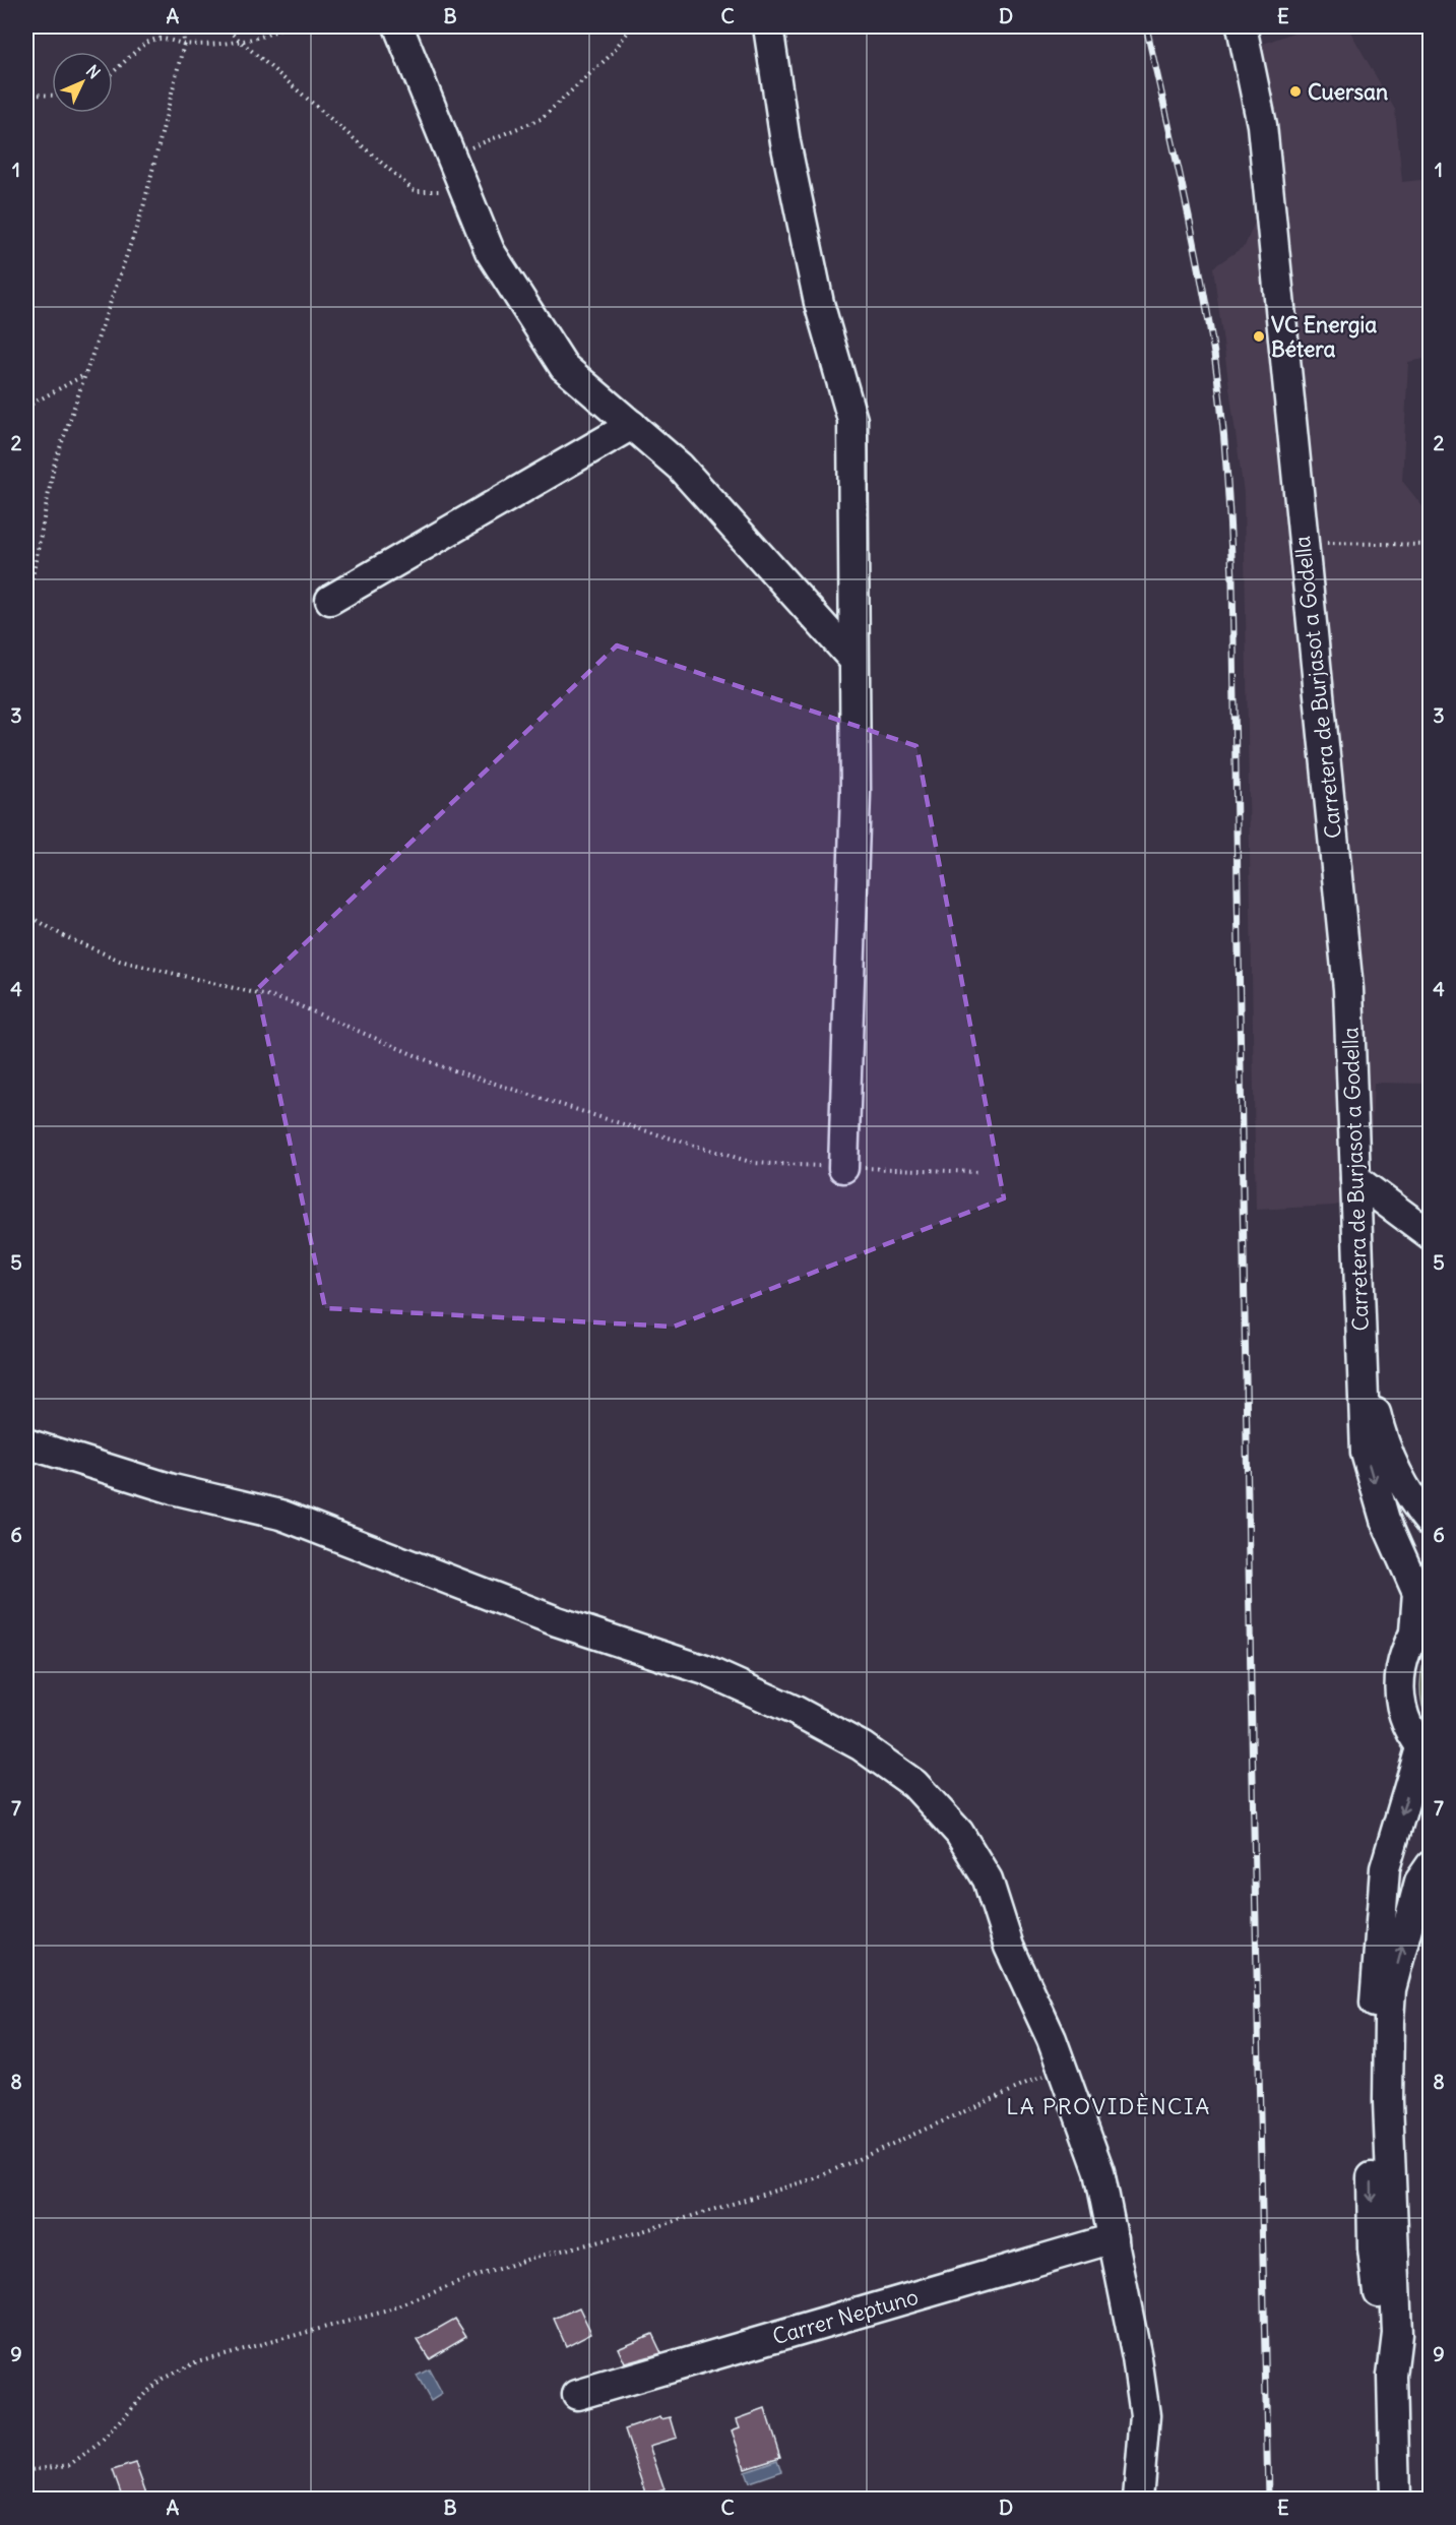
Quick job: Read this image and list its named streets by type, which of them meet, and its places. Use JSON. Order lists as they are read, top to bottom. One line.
{"streets":{"street":["Carretera de Burjasot a Godella","Carrer Neptuno"]},"districts":["LA PROVIDÈNCIA"],"places":["Cuersan","VC Energia Bétera"],"north":"top right","grid":{"columns":["A","B","C","D","E"],"rows":["1","2","3","4","5","6","7","8","9"]}}
